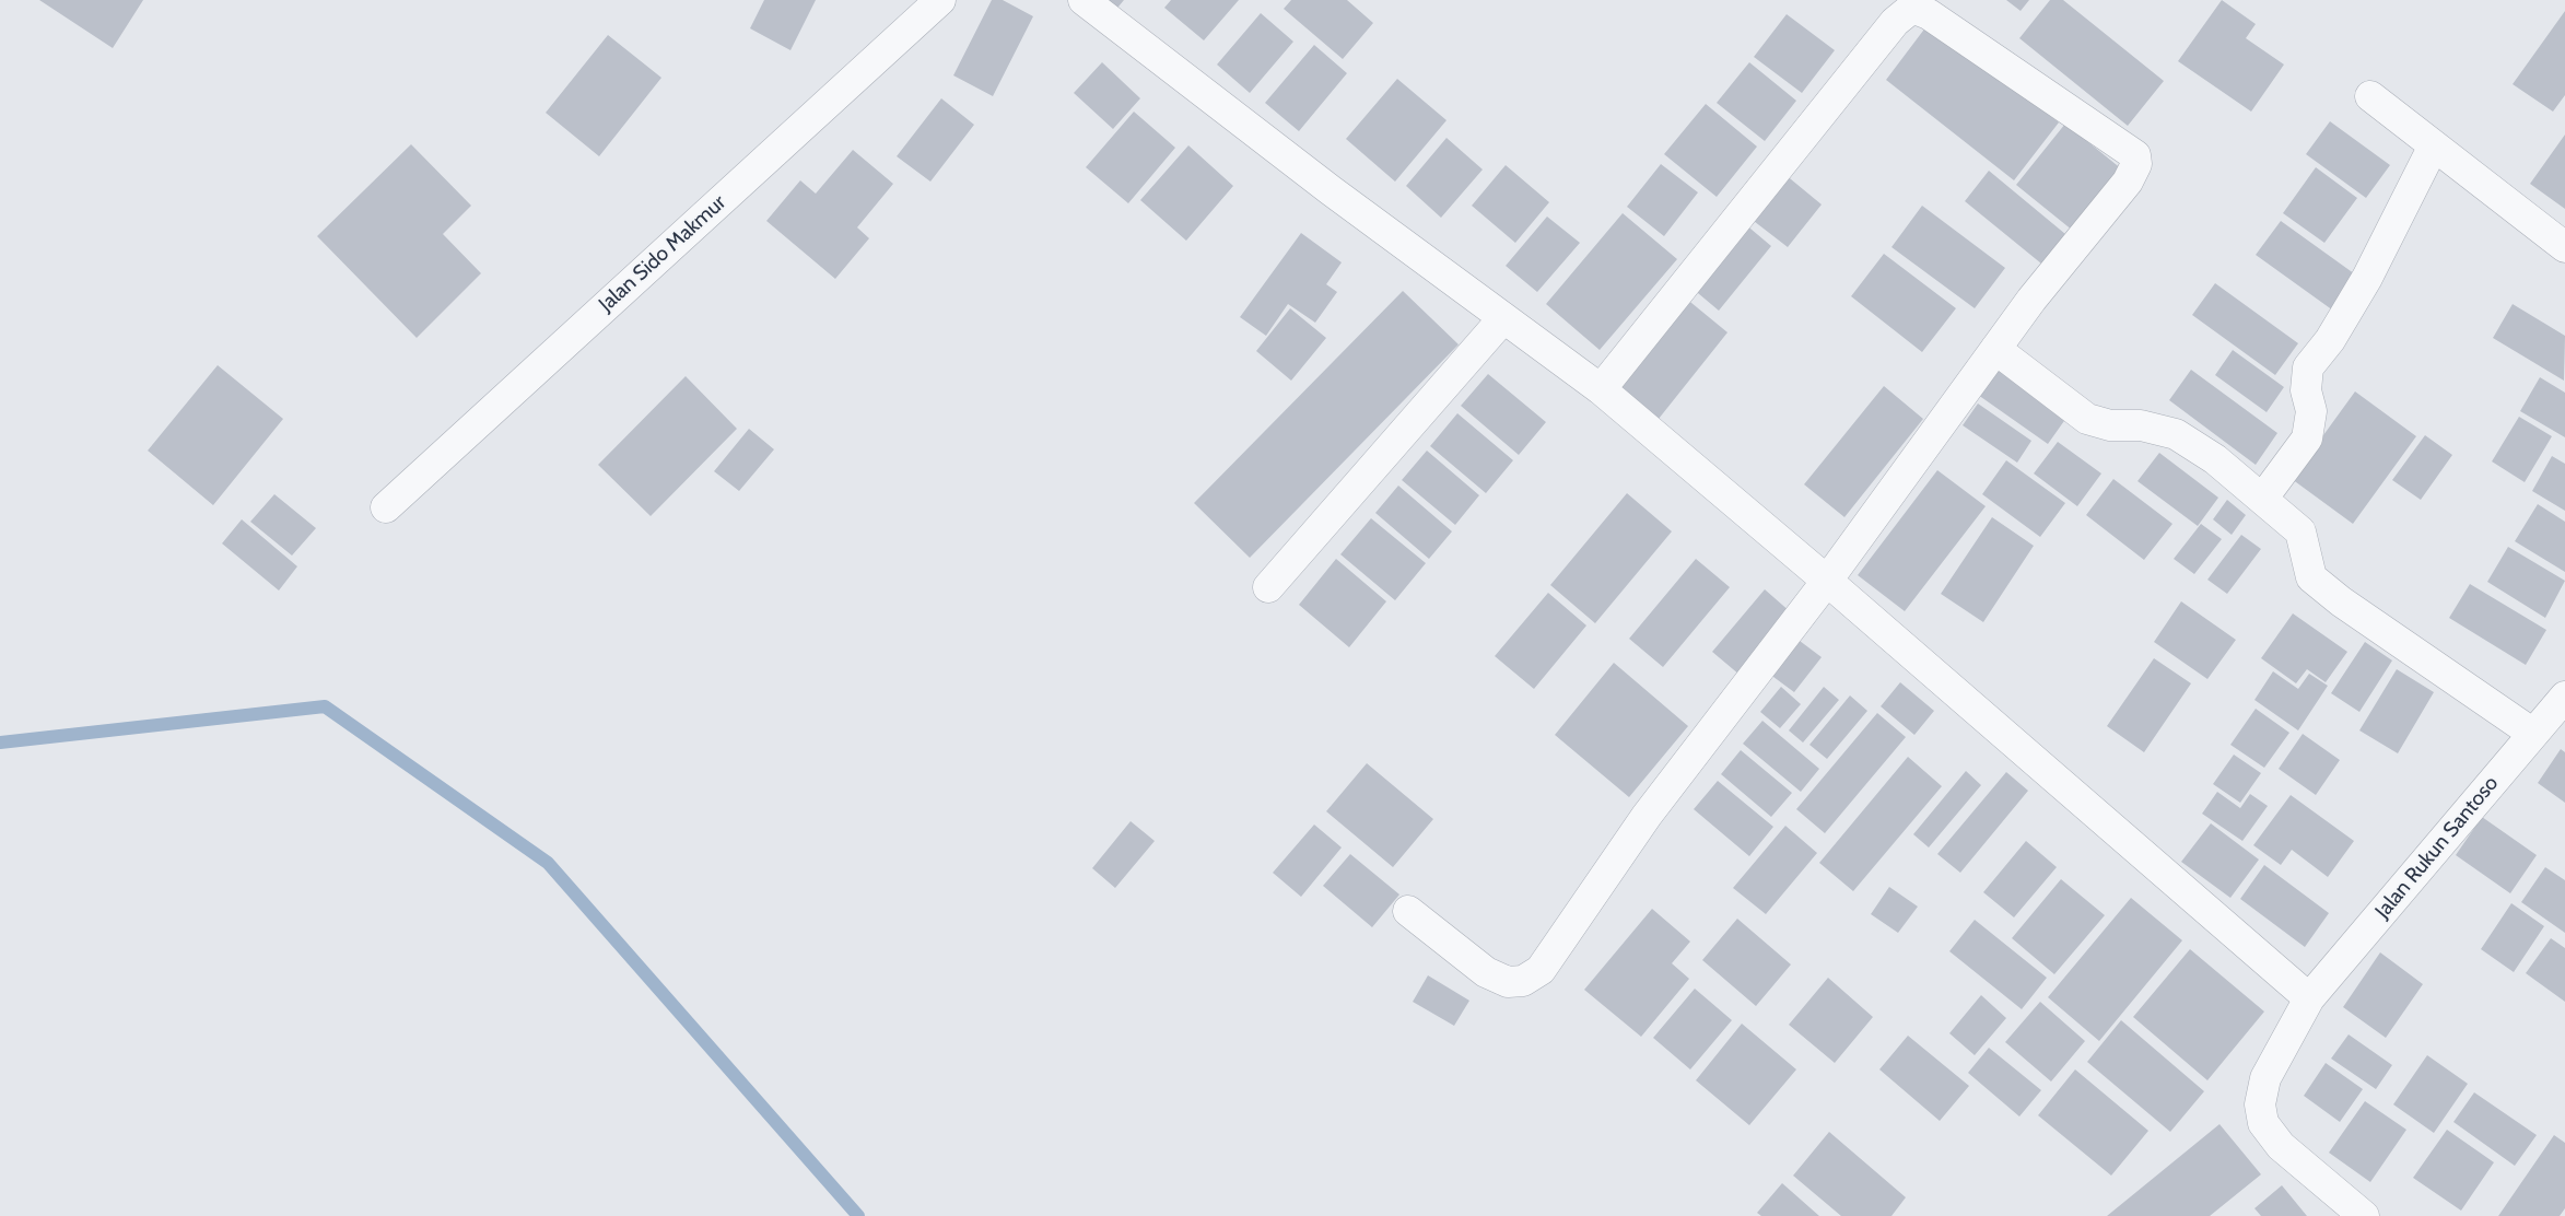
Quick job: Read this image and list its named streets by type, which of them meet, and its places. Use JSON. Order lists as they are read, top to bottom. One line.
{"streets":{"street":["Jalan Sido Makmur","Jalan Rukun Santoso"]}}
